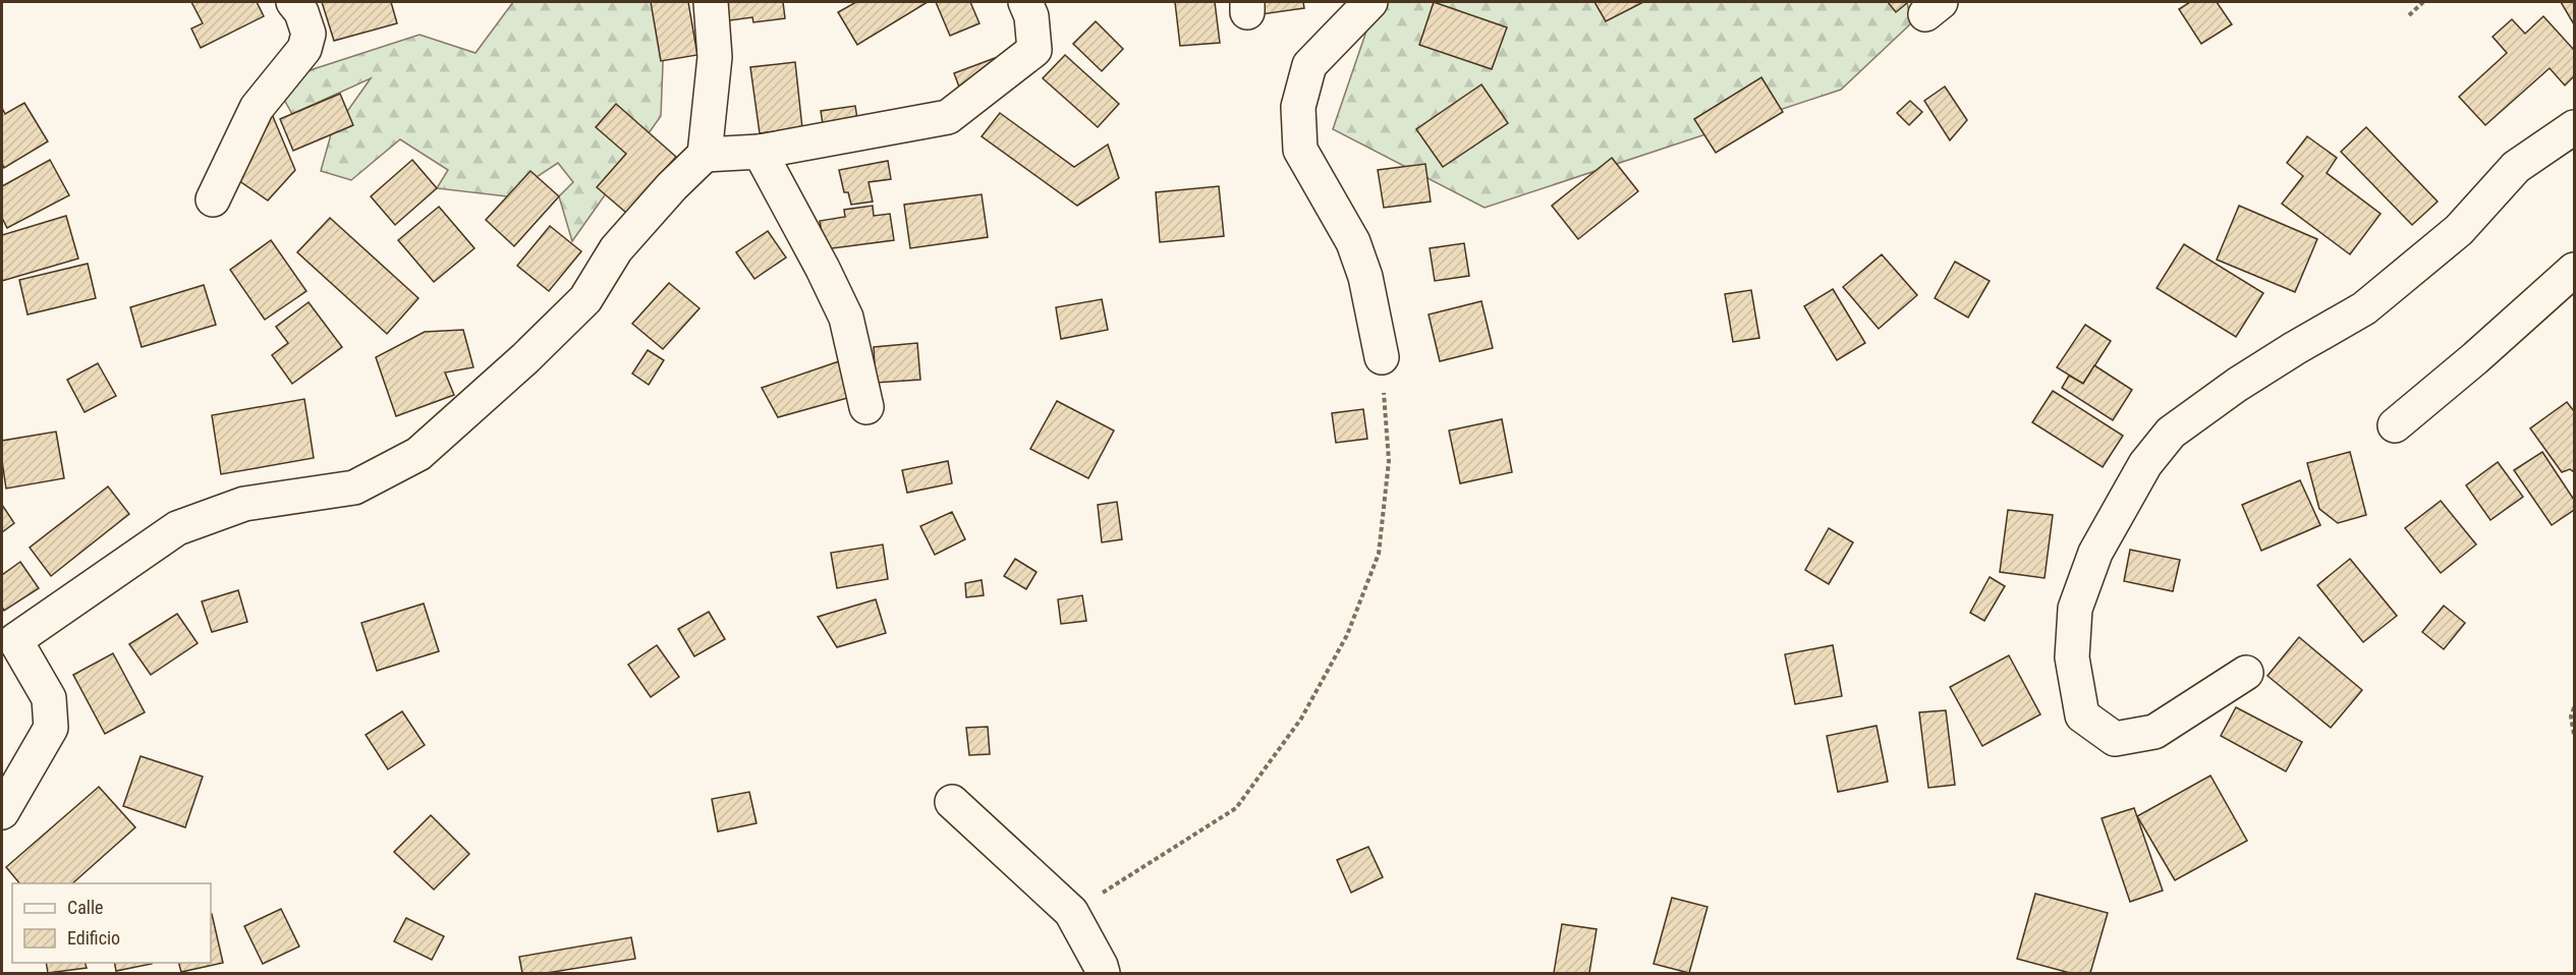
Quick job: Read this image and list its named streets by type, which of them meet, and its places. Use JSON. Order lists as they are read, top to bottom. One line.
{"legend":["Calle","Edificio"]}
